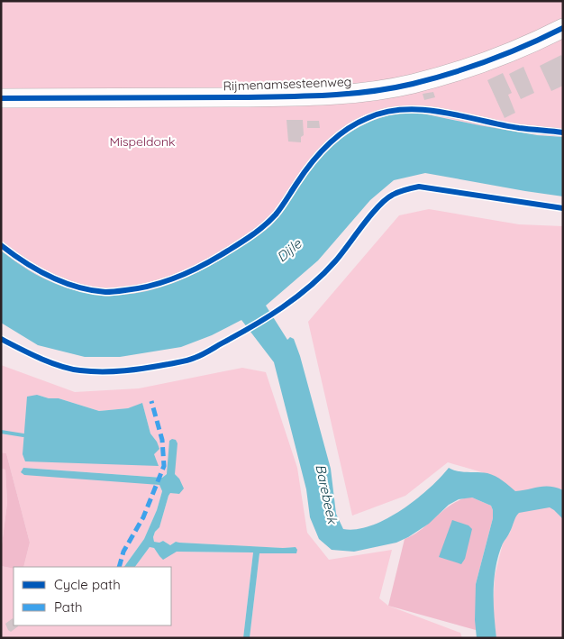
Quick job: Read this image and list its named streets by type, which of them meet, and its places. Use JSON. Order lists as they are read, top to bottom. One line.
{"streets":{"street":["Rijmenamsesteenweg"]},"water":["Dijle","Barebeek"],"parks":["Mispeldonk"],"legend":["Cycle path","Path"]}
